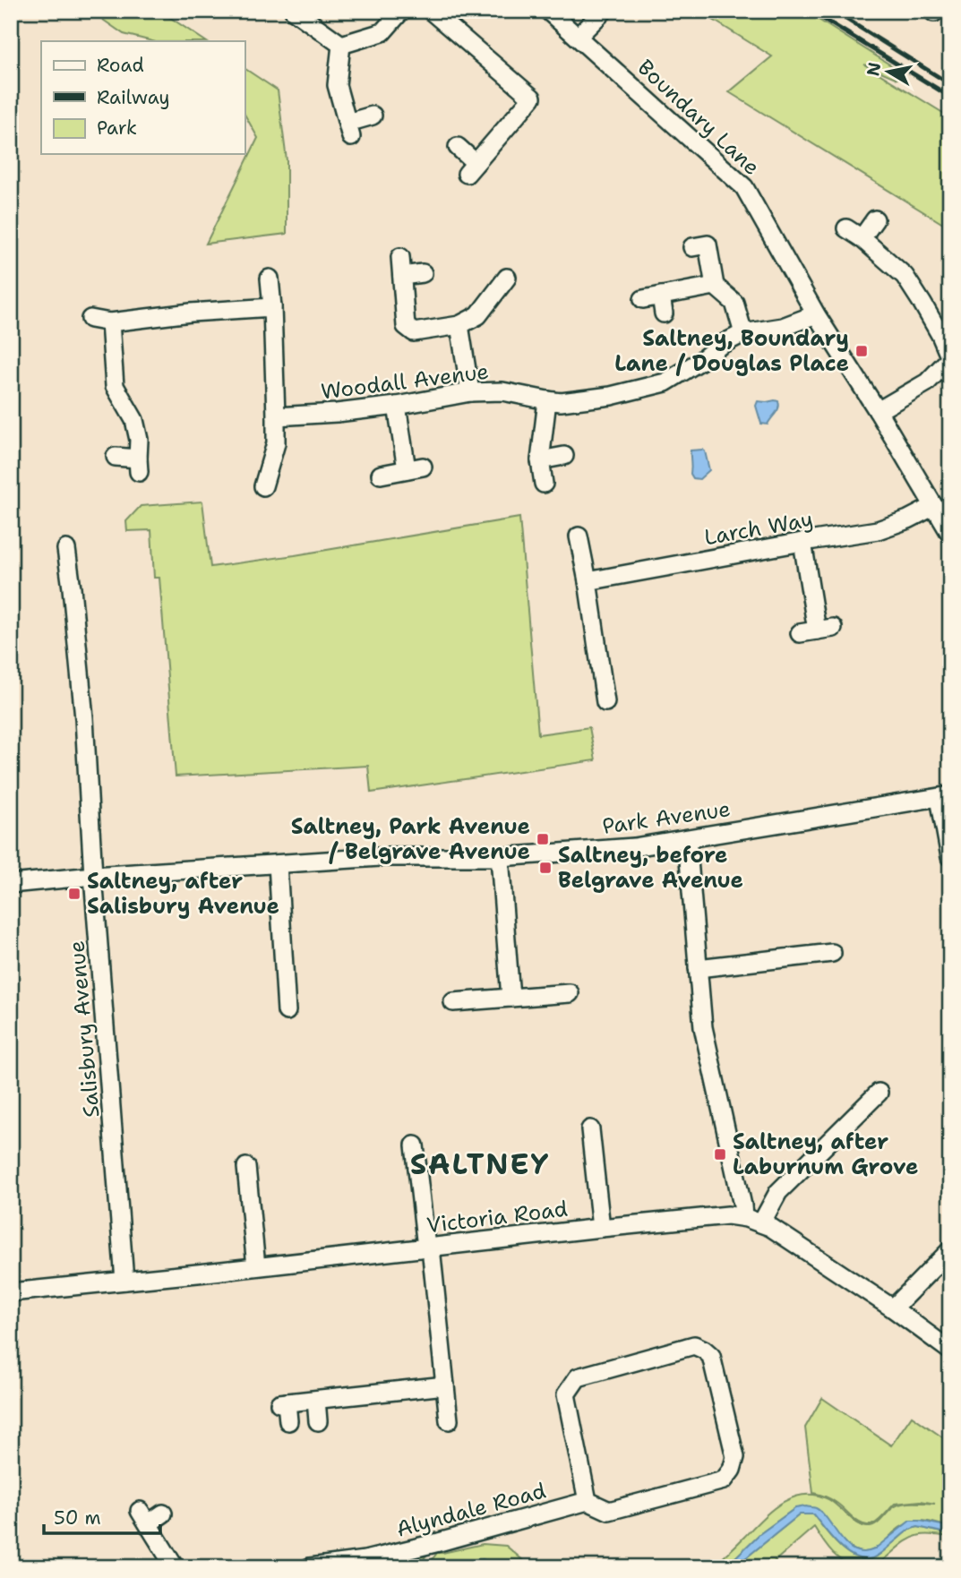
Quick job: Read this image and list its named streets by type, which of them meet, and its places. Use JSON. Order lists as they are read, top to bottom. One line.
{"streets":{"street":["Boundary Lane","Woodall Avenue","Larch Way","Park Avenue","Salisbury Avenue","Victoria Road","Alyndale Road"]},"crossings":[["Boundary Lane","Woodall Avenue"],["Boundary Lane","Larch Way"],["Park Avenue","Salisbury Avenue"],["Salisbury Avenue","Victoria Road"]],"districts":["SALTNEY"],"places":{"transit":["Saltney, Boundary Lane / Douglas Place","Saltney, Park Avenue / Belgrave Avenue","Saltney, before Belgrave Avenue","Saltney, after Salisbury Avenue","Saltney, after Laburnum Grove"]},"legend":["Road","Railway","Park"],"scale_bar":"50 m","north":"left"}
